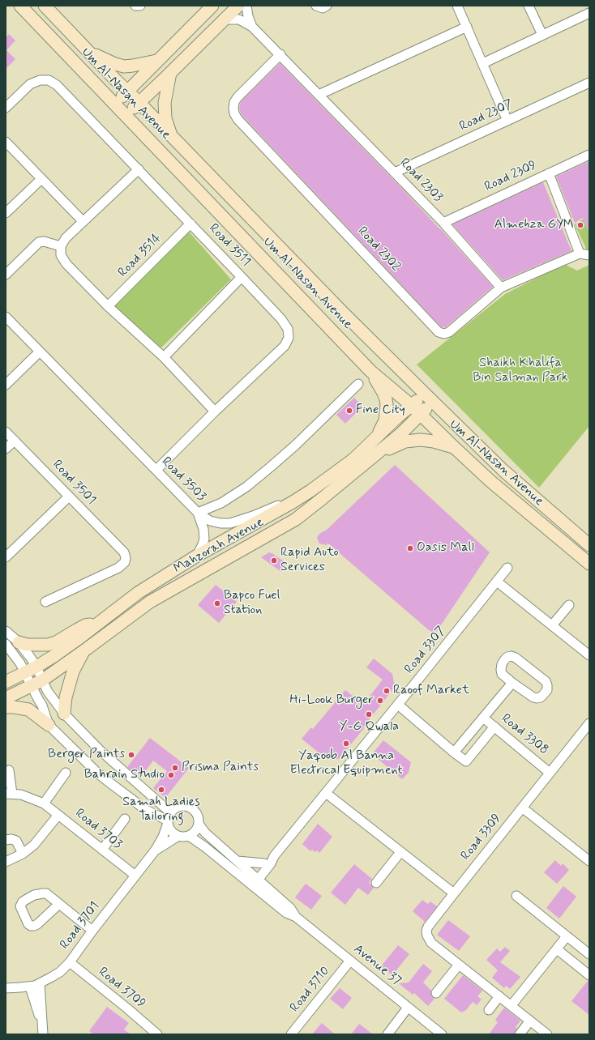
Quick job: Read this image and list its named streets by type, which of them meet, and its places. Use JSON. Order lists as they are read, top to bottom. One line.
{"streets":{"main road":["Um Al-Nasan Avenue","Mahzorah Avenue"],"street":["Road 2307","Road 2309","Road 2303","Road 3511","Road 2302","Road 3514","Road 3503","Road 3501","Road 3307","Road 3308","Road 3703","Road 3309","Road 3701","Avenue 37","Road 3709","Road 3710"]},"crossings":[["Um Al-Nasan Avenue","Mahzorah Avenue"],["Road 2307","Road 2303"],["Road 2309","Road 2303"],["Road 2303","Road 2302"],["Road 3511","Road 3514"],["Road 3511","Road 3503"],["Road 3307","Avenue 37"],["Road 3308","Road 3309"],["Road 3703","Road 3701"],["Road 3701","Avenue 37"],["Road 3701","Road 3709"],["Avenue 37","Road 3710"]],"parks":["Shaikh Khalifa Bin Salman Park"],"places":["Almehza GYM","Fine City","Oasis Mall","Rapid Auto Services","Bapco Fuel Station","Raoof Market","Hi-Look Burger","Y-G Qwala","Yaqoob Al Banna Electrical Equipment","Berger Paints","Prisma Paints","Bahrain Studio","Samah Ladies Tailoring"]}
